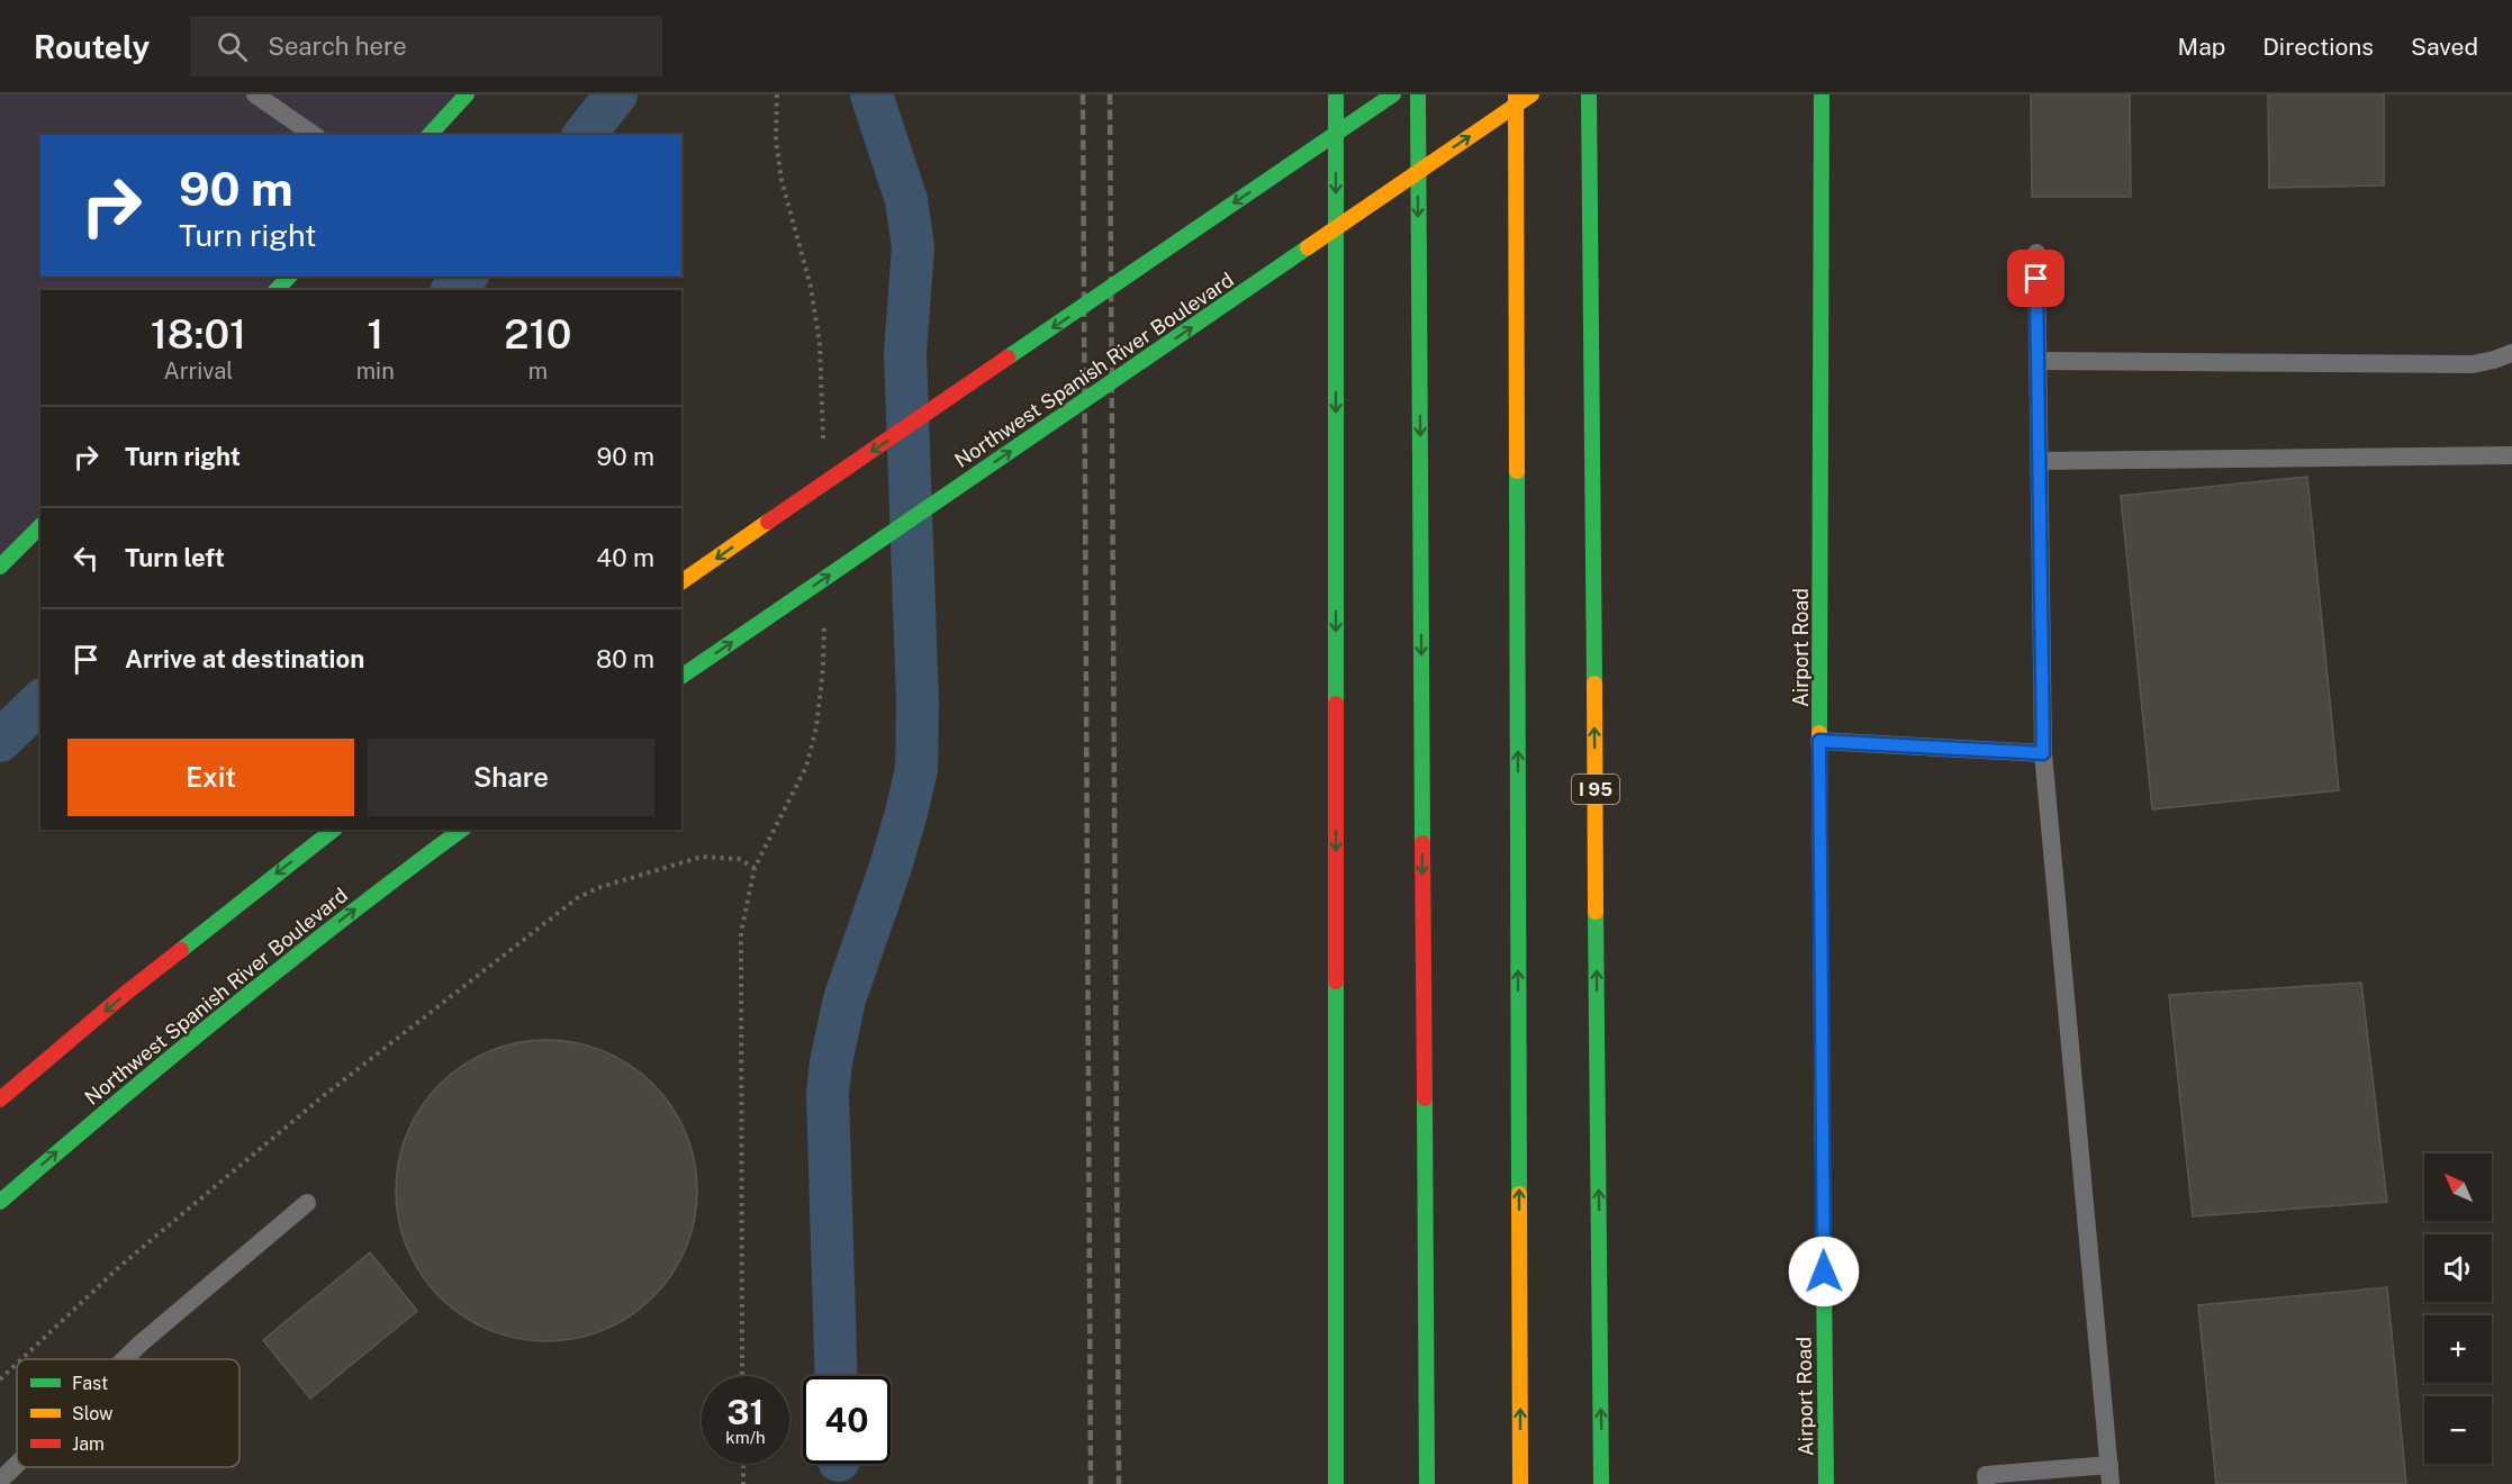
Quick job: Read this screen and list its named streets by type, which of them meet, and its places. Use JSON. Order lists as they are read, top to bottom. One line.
{"streets":{"main road":["Northwest Spanish River Boulevard","Airport Road","I 95"]},"legend":["Fast","Slow","Jam"],"north":"top left","page":{"header":"Routely","search":"Search here","nav":["Map","Directions","Saved"],"turn":["90 m","Turn right"],"eta":["18:01","Arrival","1","min","210","m"],"list":[{"name":"Turn right","value":"90 m"},{"name":"Turn left","value":"40 m"},{"name":"Arrive at destination","value":"80 m"}],"buttons":["Exit","Share"],"map_buttons":["+","−"],"speed":"31 km/h","limit":"40"}}
